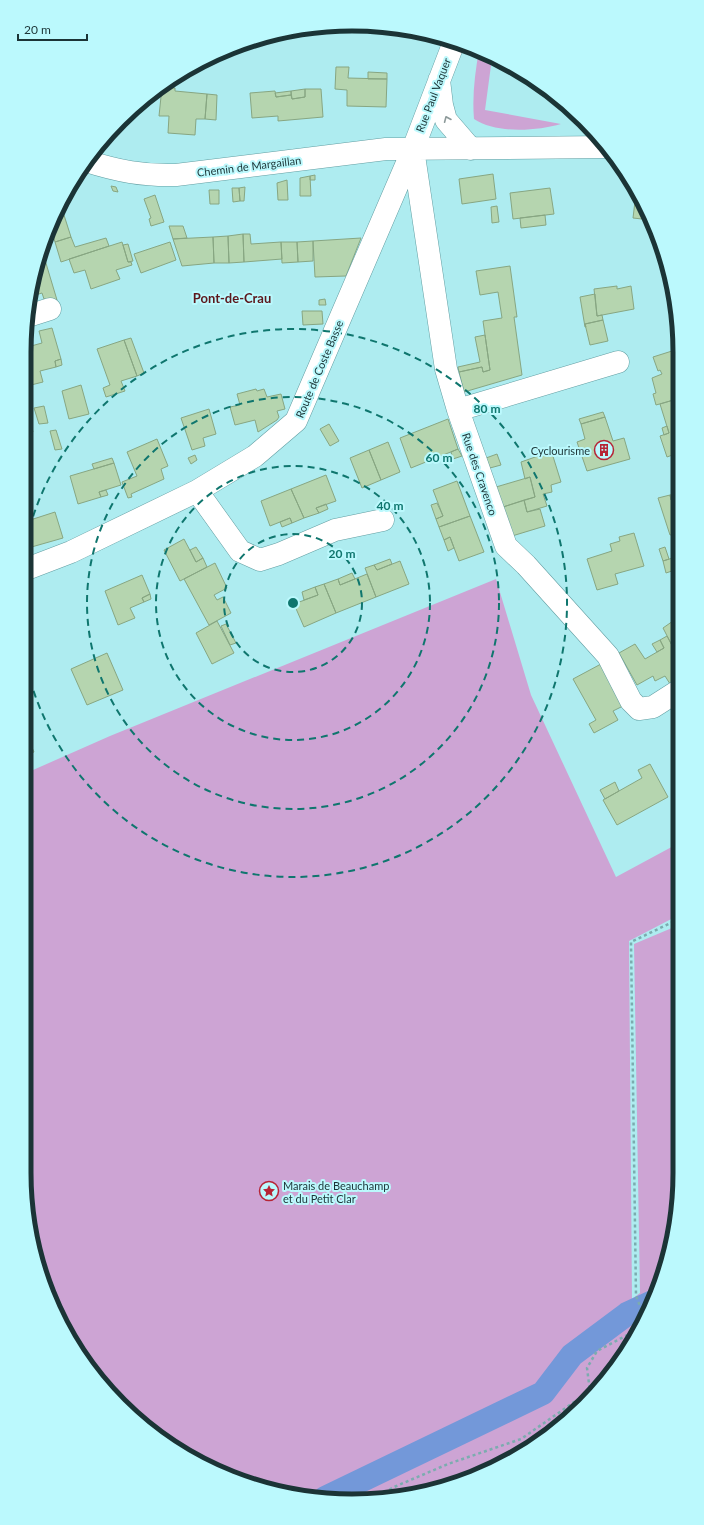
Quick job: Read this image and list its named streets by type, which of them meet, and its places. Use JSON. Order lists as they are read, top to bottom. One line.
{"streets":{"street":["Rue Paul Vaquer","Chemin de Margaillan","Route de Coste Basse","Rue des Cravenco"]},"crossings":[["Rue Paul Vaquer","Chemin de Margaillan"],["Rue Paul Vaquer","Route de Coste Basse"],["Rue Paul Vaquer","Rue des Cravenco"],["Chemin de Margaillan","Route de Coste Basse"],["Chemin de Margaillan","Rue des Cravenco"],["Route de Coste Basse","Rue des Cravenco"]],"districts":["Pont-de-Crau"],"places":{"building":["Cyclourisme"],"place":["Marais de Beauchamp et du Petit Clar"]},"scale_bar":"20 m","rings":["80 m","60 m","40 m","20 m"]}
